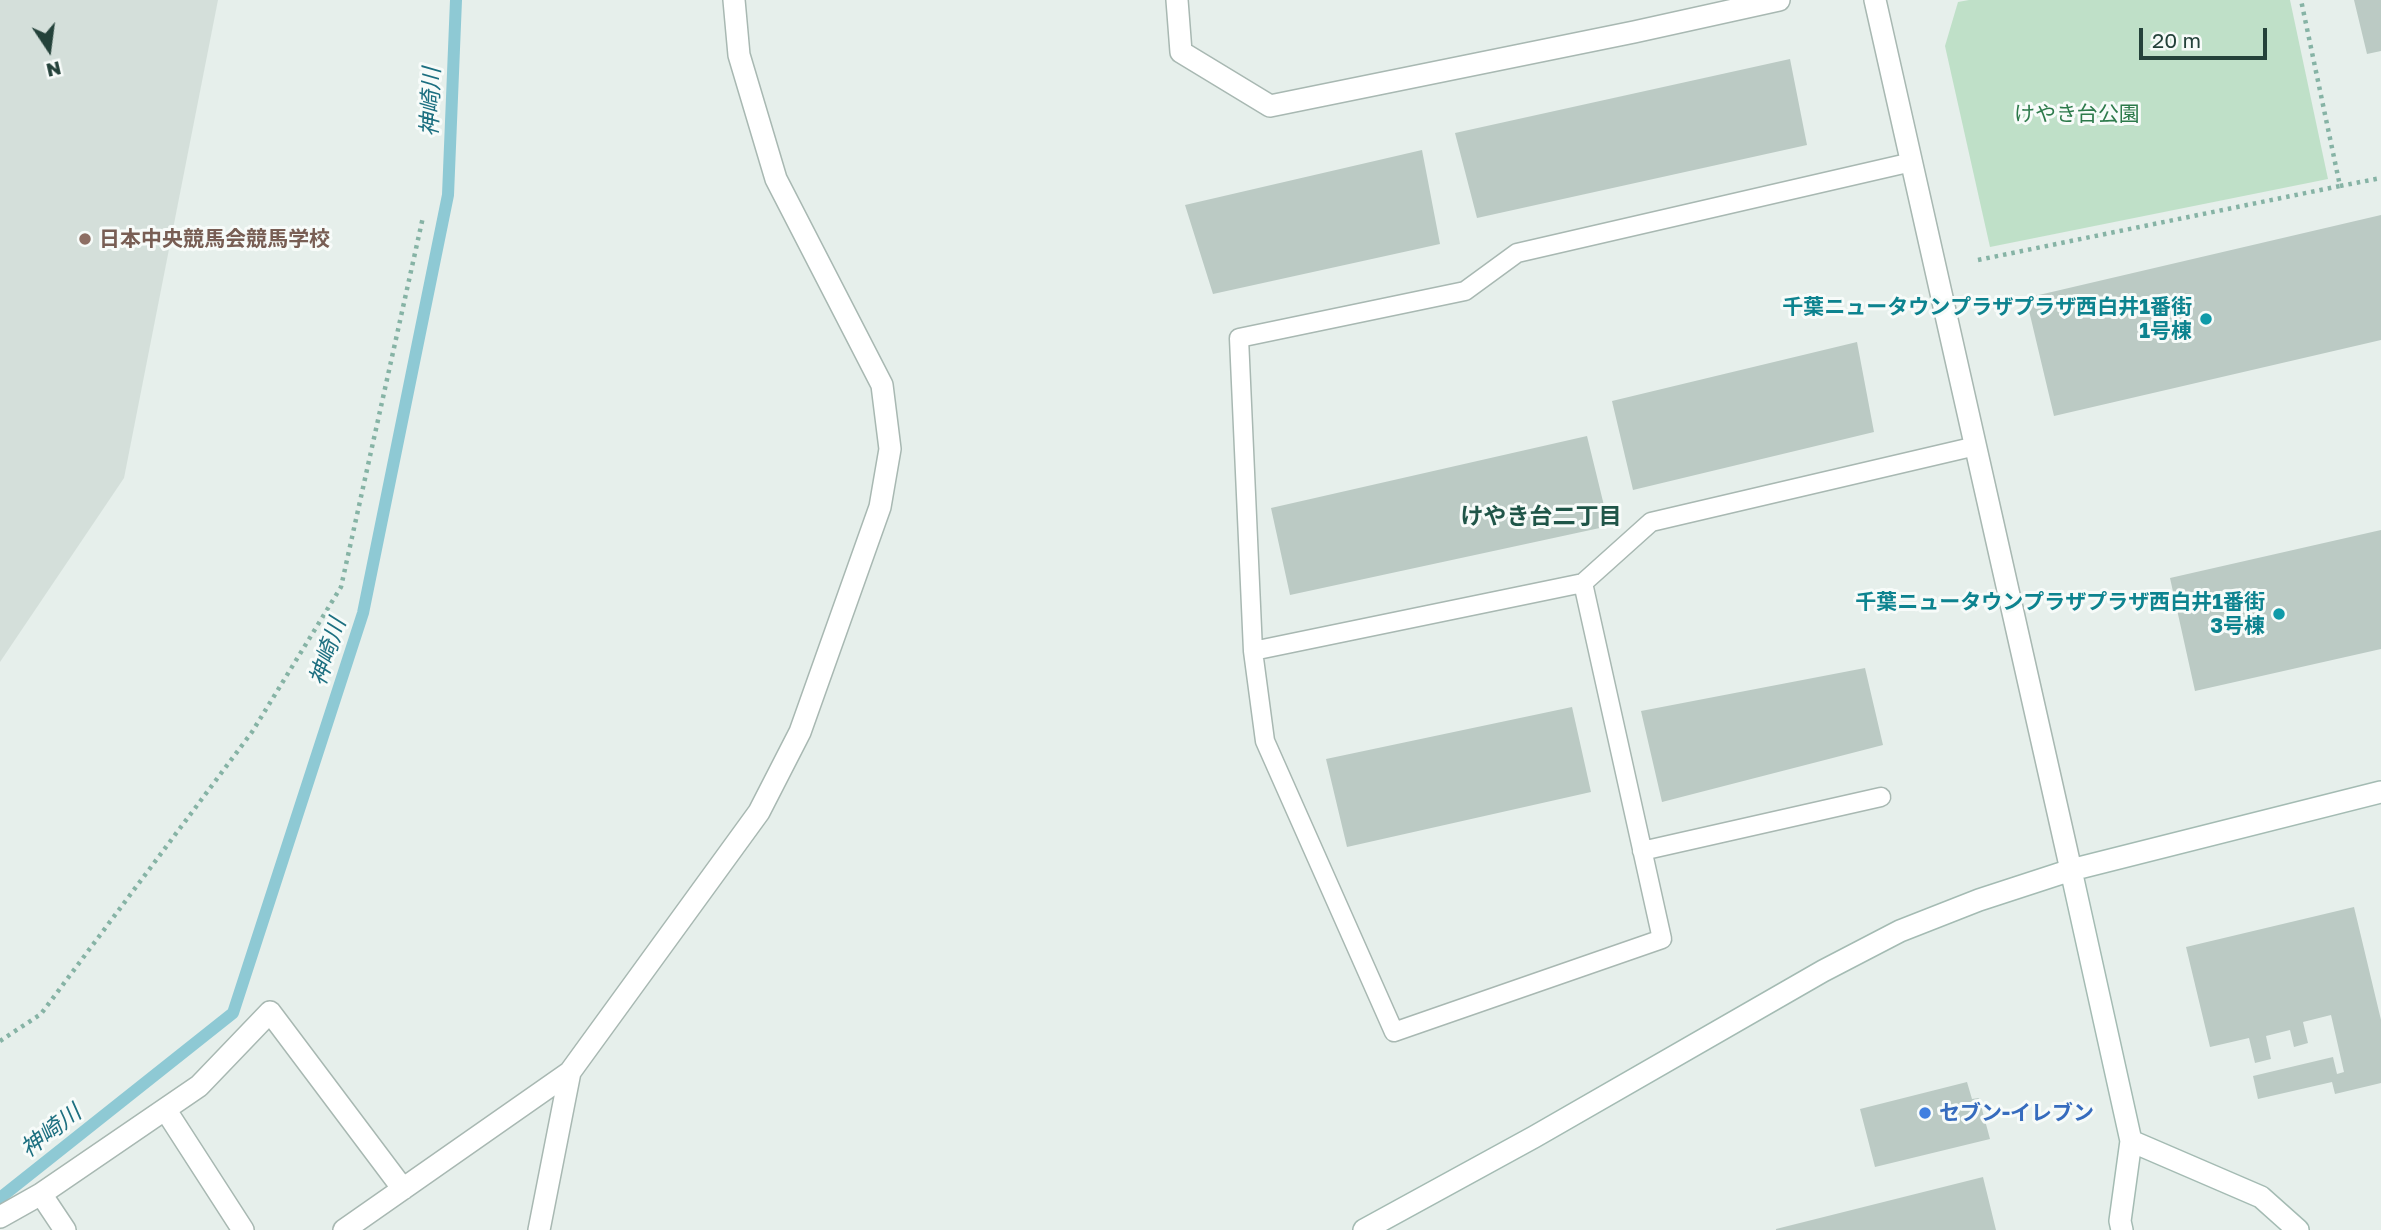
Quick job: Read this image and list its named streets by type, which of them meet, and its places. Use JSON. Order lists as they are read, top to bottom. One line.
{"districts":["けやき台二丁目"],"water":["神崎川"],"parks":["けやき台公園"],"places":["日本中央競馬会競馬学校","千葉ニュータウンプラザプラザ西白井1番街 1号棟","千葉ニュータウンプラザプラザ西白井1番街 3号棟","セブン-イレブン"],"scale_bar":"20 m","north":"bottom"}
